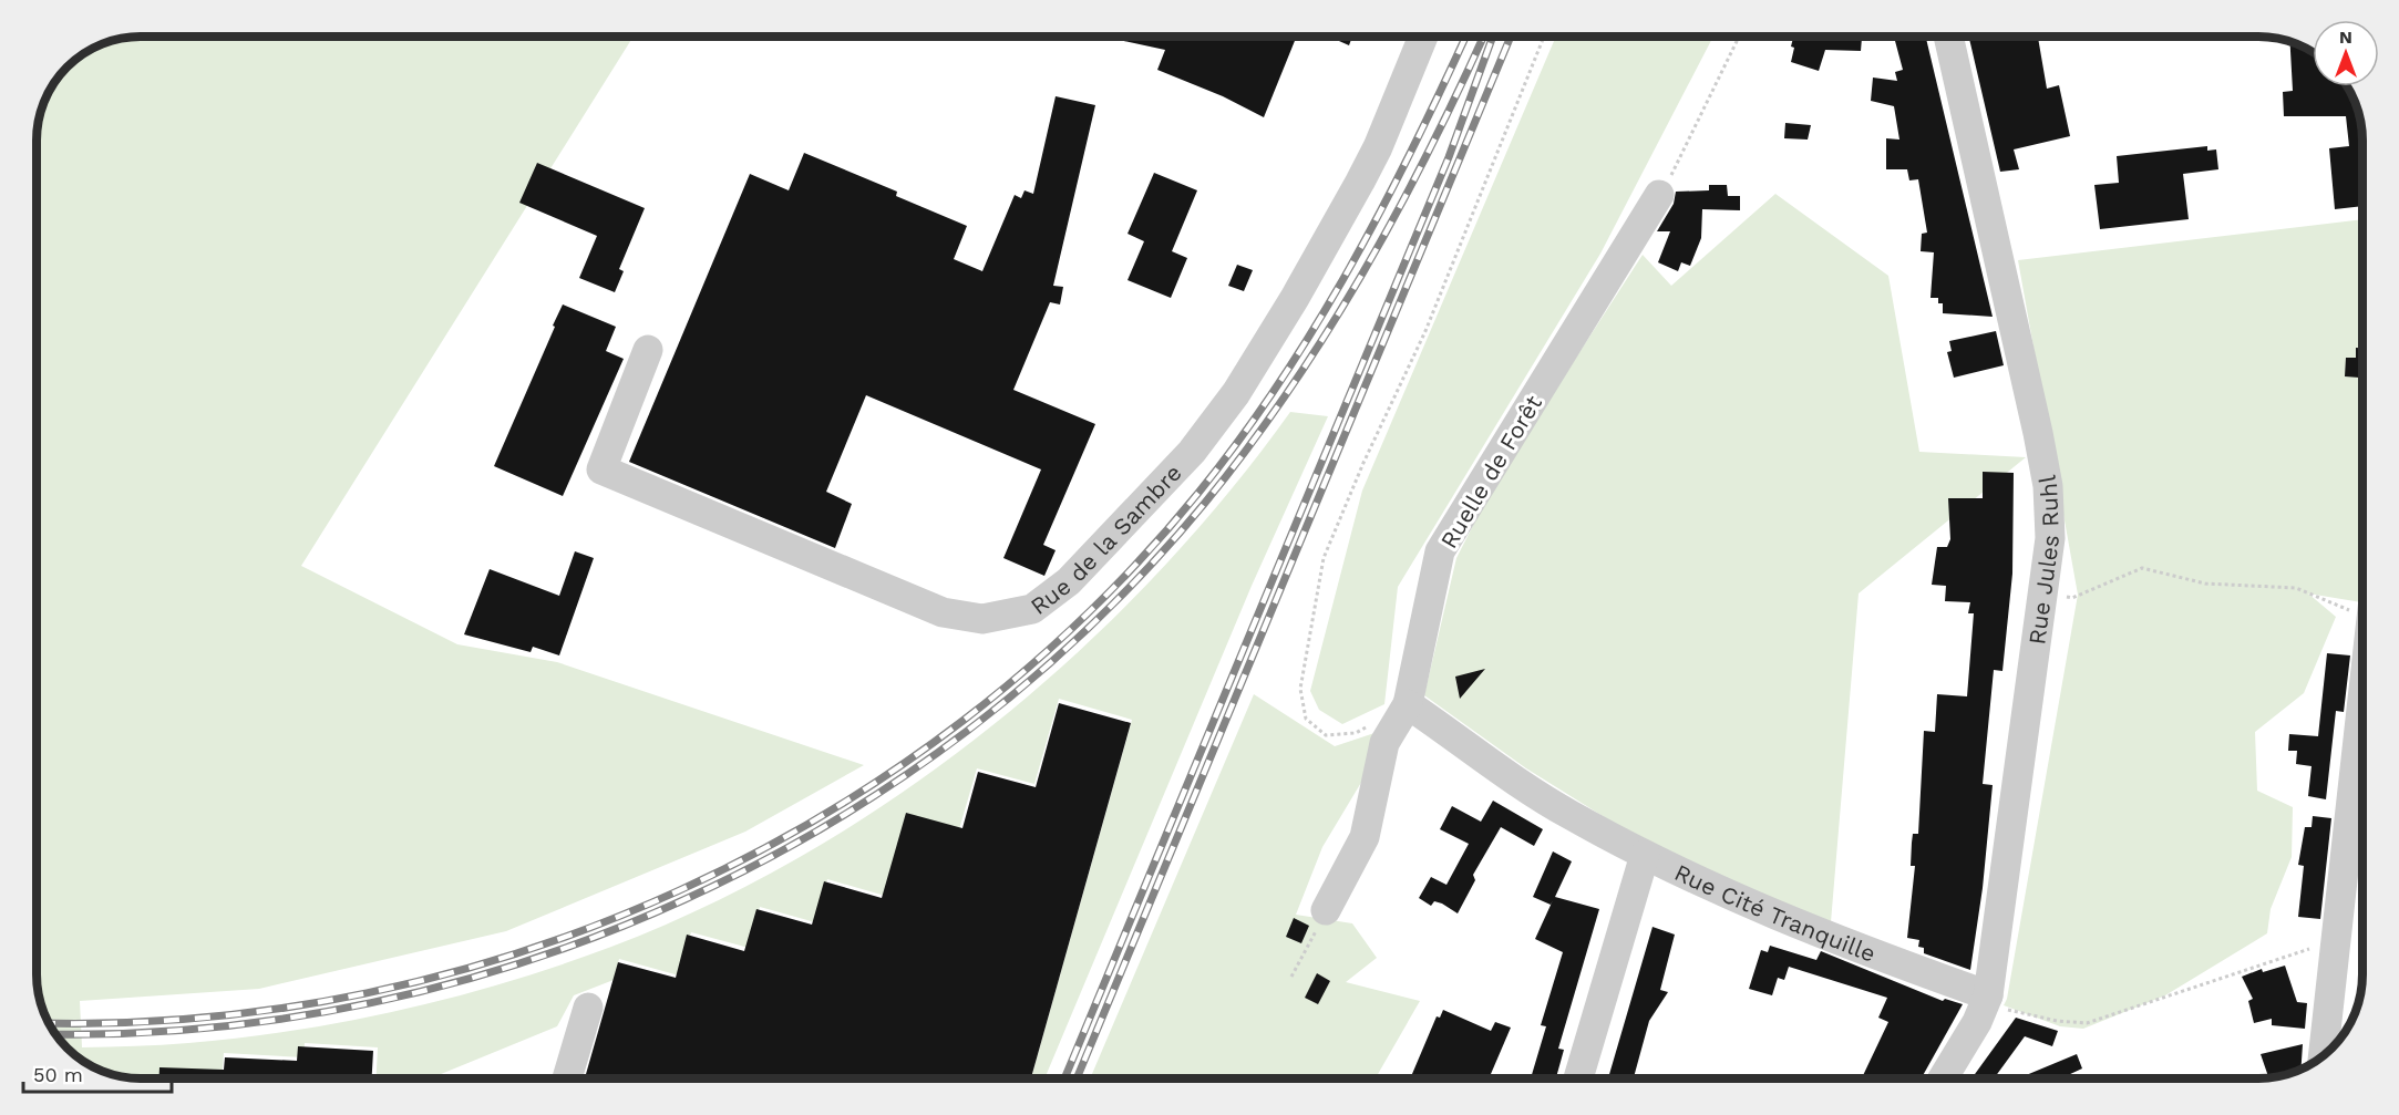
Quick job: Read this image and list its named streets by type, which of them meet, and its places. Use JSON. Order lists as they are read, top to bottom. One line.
{"streets":{"street":["Ruelle de Forêt","Rue de la Sambre","Rue Jules Ruhl","Rue Cité Tranquille"]},"crossings":[["Ruelle de Forêt","Rue Cité Tranquille"],["Rue Jules Ruhl","Rue Cité Tranquille"]],"scale_bar":"50 m","north":"top"}
